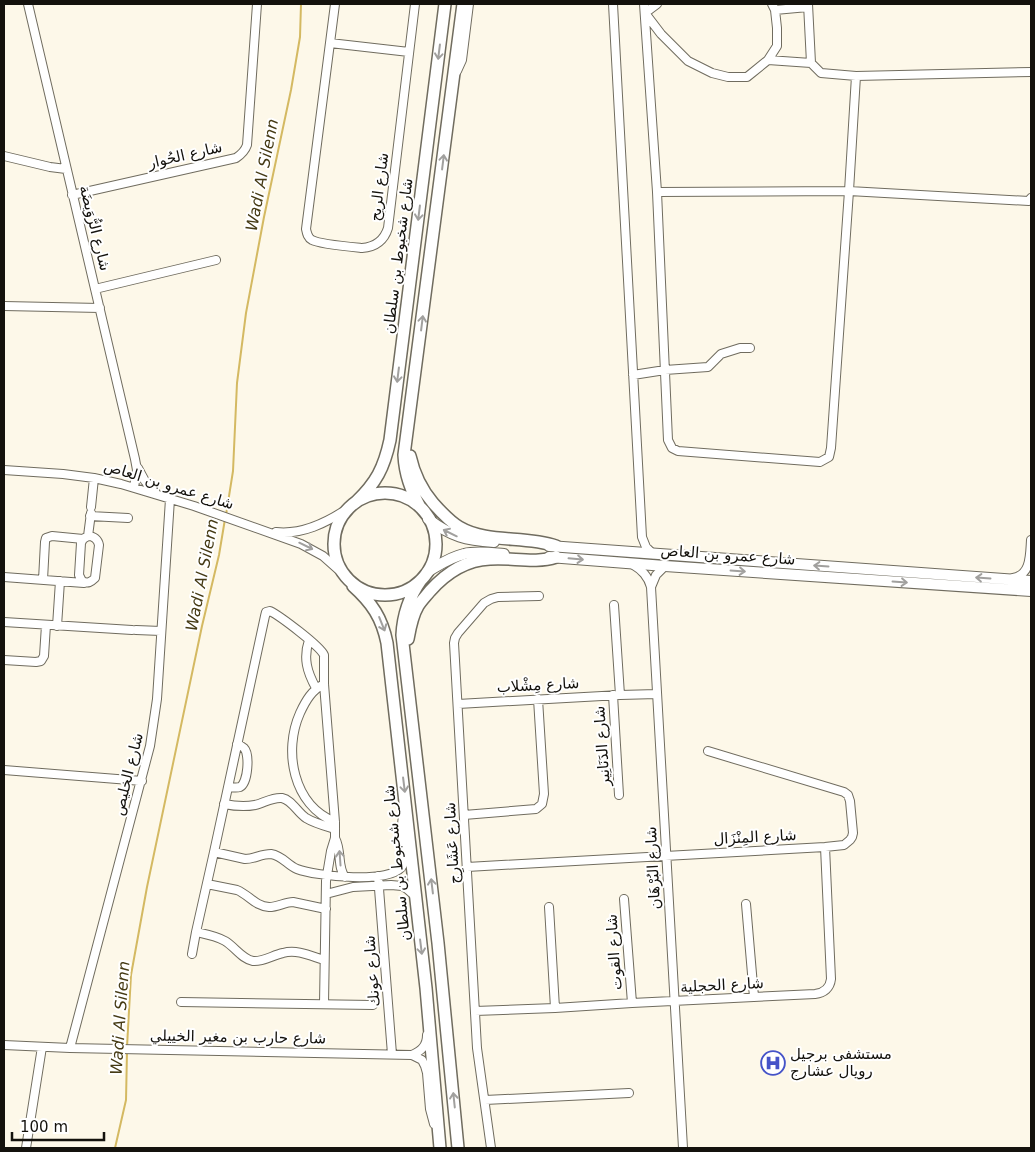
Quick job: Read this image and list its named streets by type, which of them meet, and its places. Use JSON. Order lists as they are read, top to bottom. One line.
{"streets":{"main road":["شارع شخبوط بن سلطان","شارع عمرو بن العاص"],"street":["شارع الحُوار","شارع الريح","شارع الرُّوَيضَة","شارع مِشْلاب","شارع الدَنَانِير","شارع الخليص","شارع المِنْزَال","شارع عَشَارِج","شارع البُرْهَان","شارع القوت","شارع عونك","شارع الحجلية","شارع حارب بن مغير الخييلي"]},"crossings":[["شارع الحُوار","شارع الرُّوَيضَة"],["شارع الرُّوَيضَة","شارع عمرو بن العاص"],["شارع شخبوط بن سلطان","شارع عمرو بن العاص"],["شارع عمرو بن العاص","شارع الخليص"],["شارع مِشْلاب","شارع الدَنَانِير"],["شارع مِشْلاب","شارع عَشَارِج"],["شارع مِشْلاب","شارع البُرْهَان"],["شارع الخليص","شارع حارب بن مغير الخييلي"],["شارع المِنْزَال","شارع عَشَارِج"],["شارع المِنْزَال","شارع البُرْهَان"],["شارع المِنْزَال","شارع الحجلية"],["شارع عَشَارِج","شارع الحجلية"],["شارع البُرْهَان","شارع الحجلية"],["شارع القوت","شارع الحجلية"],["شارع عونك","شارع حارب بن مغير الخييلي"]],"water":["Wadi Al Silenn"],"places":{"hospital":["مستشفى برجيل رويال عشارج"]},"scale_bar":"100 m"}
